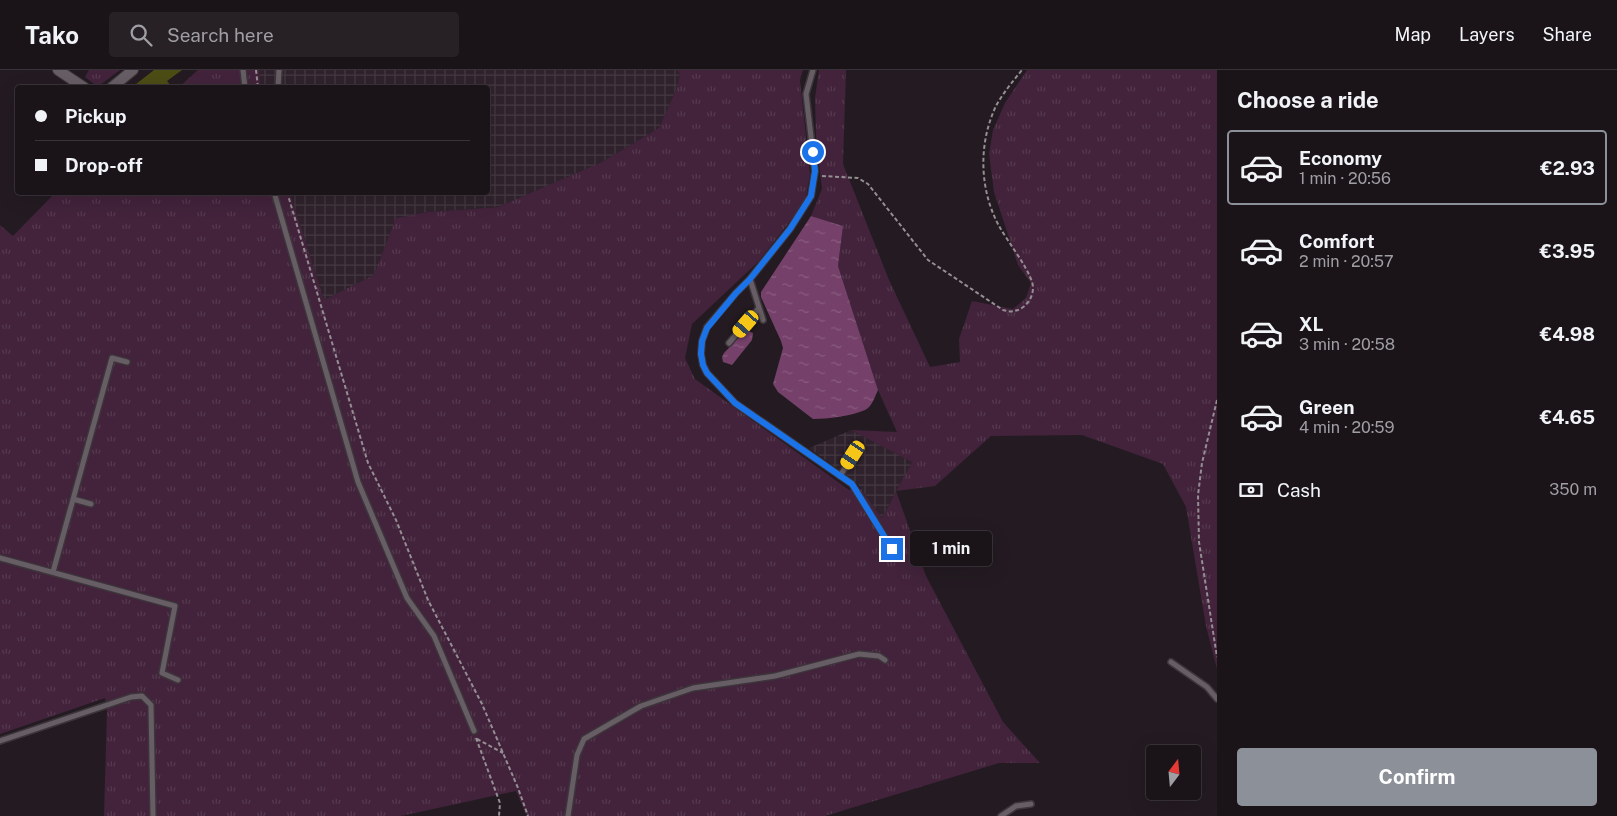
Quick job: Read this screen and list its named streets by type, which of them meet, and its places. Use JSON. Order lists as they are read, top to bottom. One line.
{"north":"top","page":{"header":"Tako","search":"Search here","nav":["Map","Layers","Share"],"heading":"Choose a ride","banner":["Pickup","Drop-off"],"list":[{"name":"Economy","note":"1 min · 20:56","value":"€2.93"},{"name":"Comfort","note":"2 min · 20:57","value":"€3.95"},{"name":"XL","note":"3 min · 20:58","value":"€4.98"},{"name":"Green","note":"4 min · 20:59","value":"€4.65"}],"pay":["Cash","350 m"],"bubble":"1 min","buttons":"Confirm"}}
